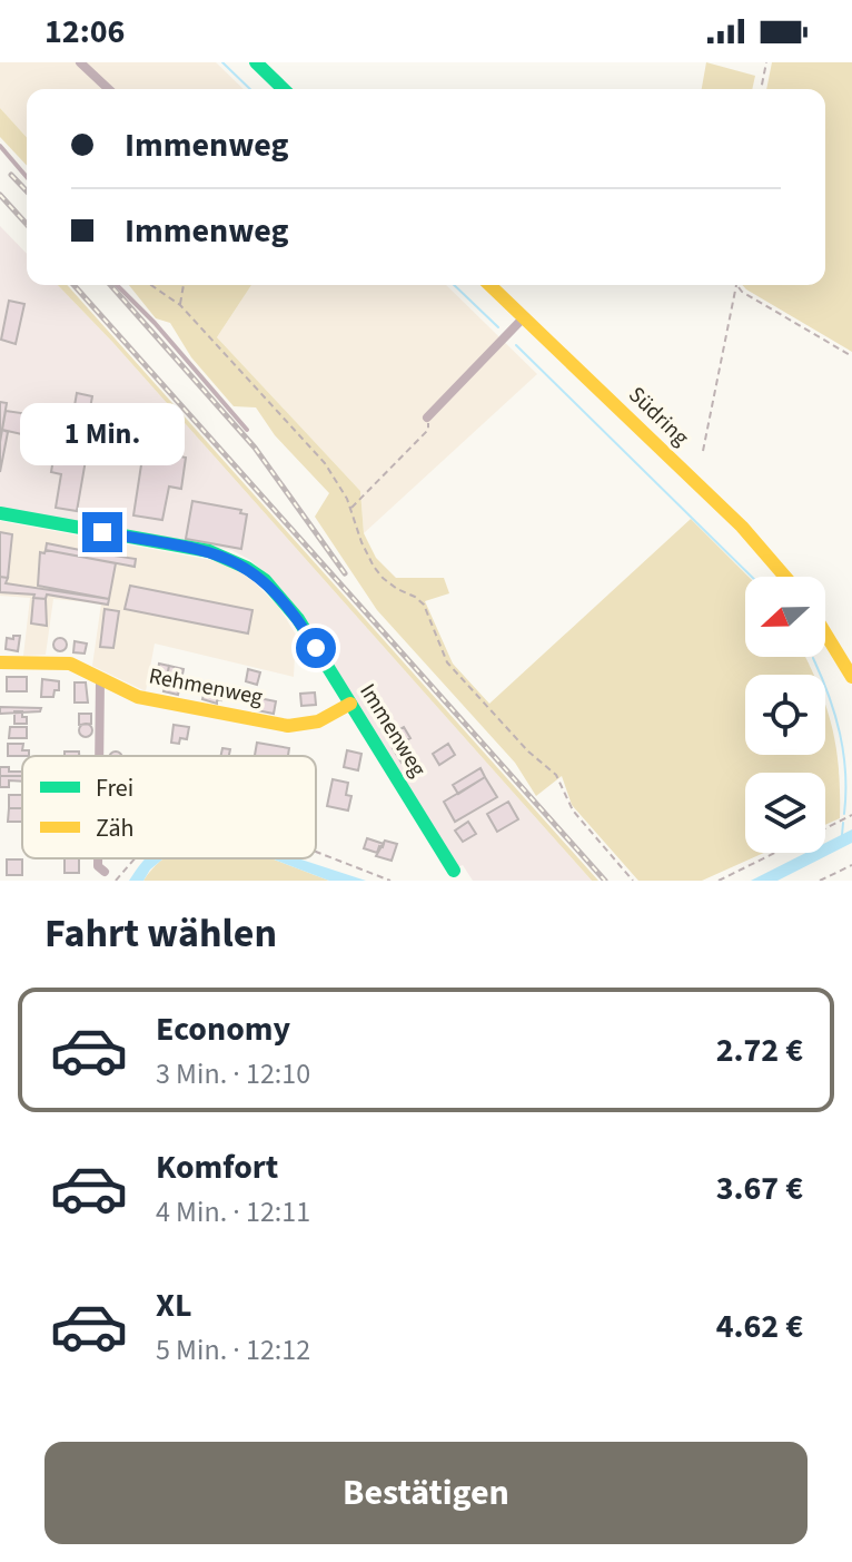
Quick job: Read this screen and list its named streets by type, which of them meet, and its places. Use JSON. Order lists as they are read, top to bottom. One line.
{"streets":{"street":["Südring","Rehmenweg","Immenweg"]},"crossings":[["Rehmenweg","Immenweg"]],"legend":["Frei","Zäh"],"north":"left","page":{"status":"12:06","banner":["Immenweg","Immenweg"],"bubble":"1 Min.","heading":"Fahrt wählen","list":[{"name":"Economy","note":"3 Min. · 12:10","value":"2.72 €"},{"name":"Komfort","note":"4 Min. · 12:11","value":"3.67 €"},{"name":"XL","note":"5 Min. · 12:12","value":"4.62 €"}],"buttons":"Bestätigen"}}
